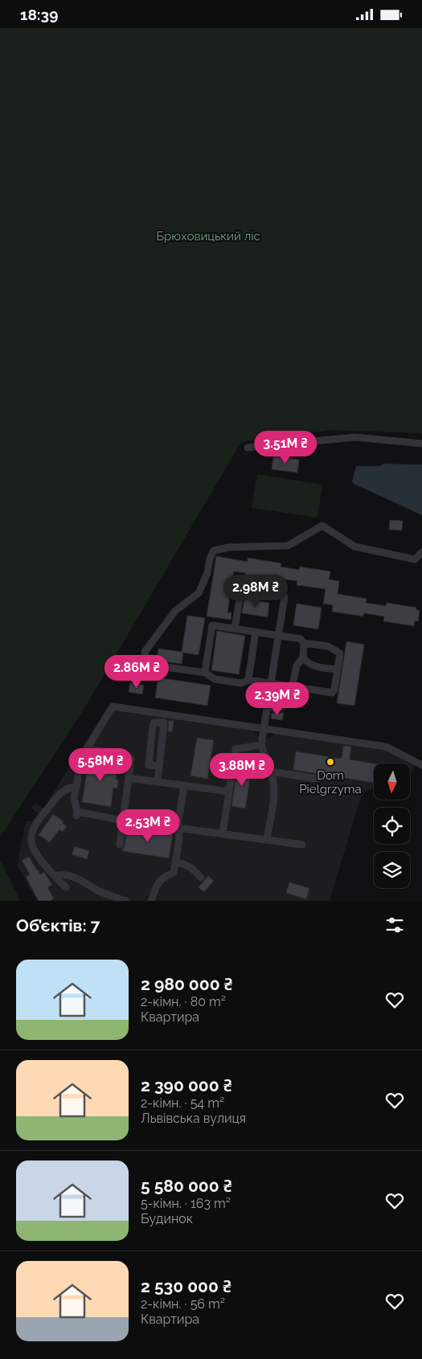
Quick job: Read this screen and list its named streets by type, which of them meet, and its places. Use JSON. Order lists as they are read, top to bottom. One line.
{"parks":["Брюховицький ліс"],"places":["Dom Pielgrzyma"],"north":"bottom","page":{"status":"18:39","price":["3.51M ₴","2.98M ₴","2.86M ₴","2.39M ₴","5.58M ₴","3.88M ₴","2.53M ₴"],"heading":"Об’єктів: 7","list":[{"name":"2 980 000 ₴","note":"2-кімн. · 80 m² · Квартира"},{"name":"2 390 000 ₴","note":"2-кімн. · 54 m² · Львівська вулиця"},{"name":"5 580 000 ₴","note":"5-кімн. · 163 m² · Будинок"},{"name":"2 530 000 ₴","note":"2-кімн. · 56 m² · Квартира"}]}}
